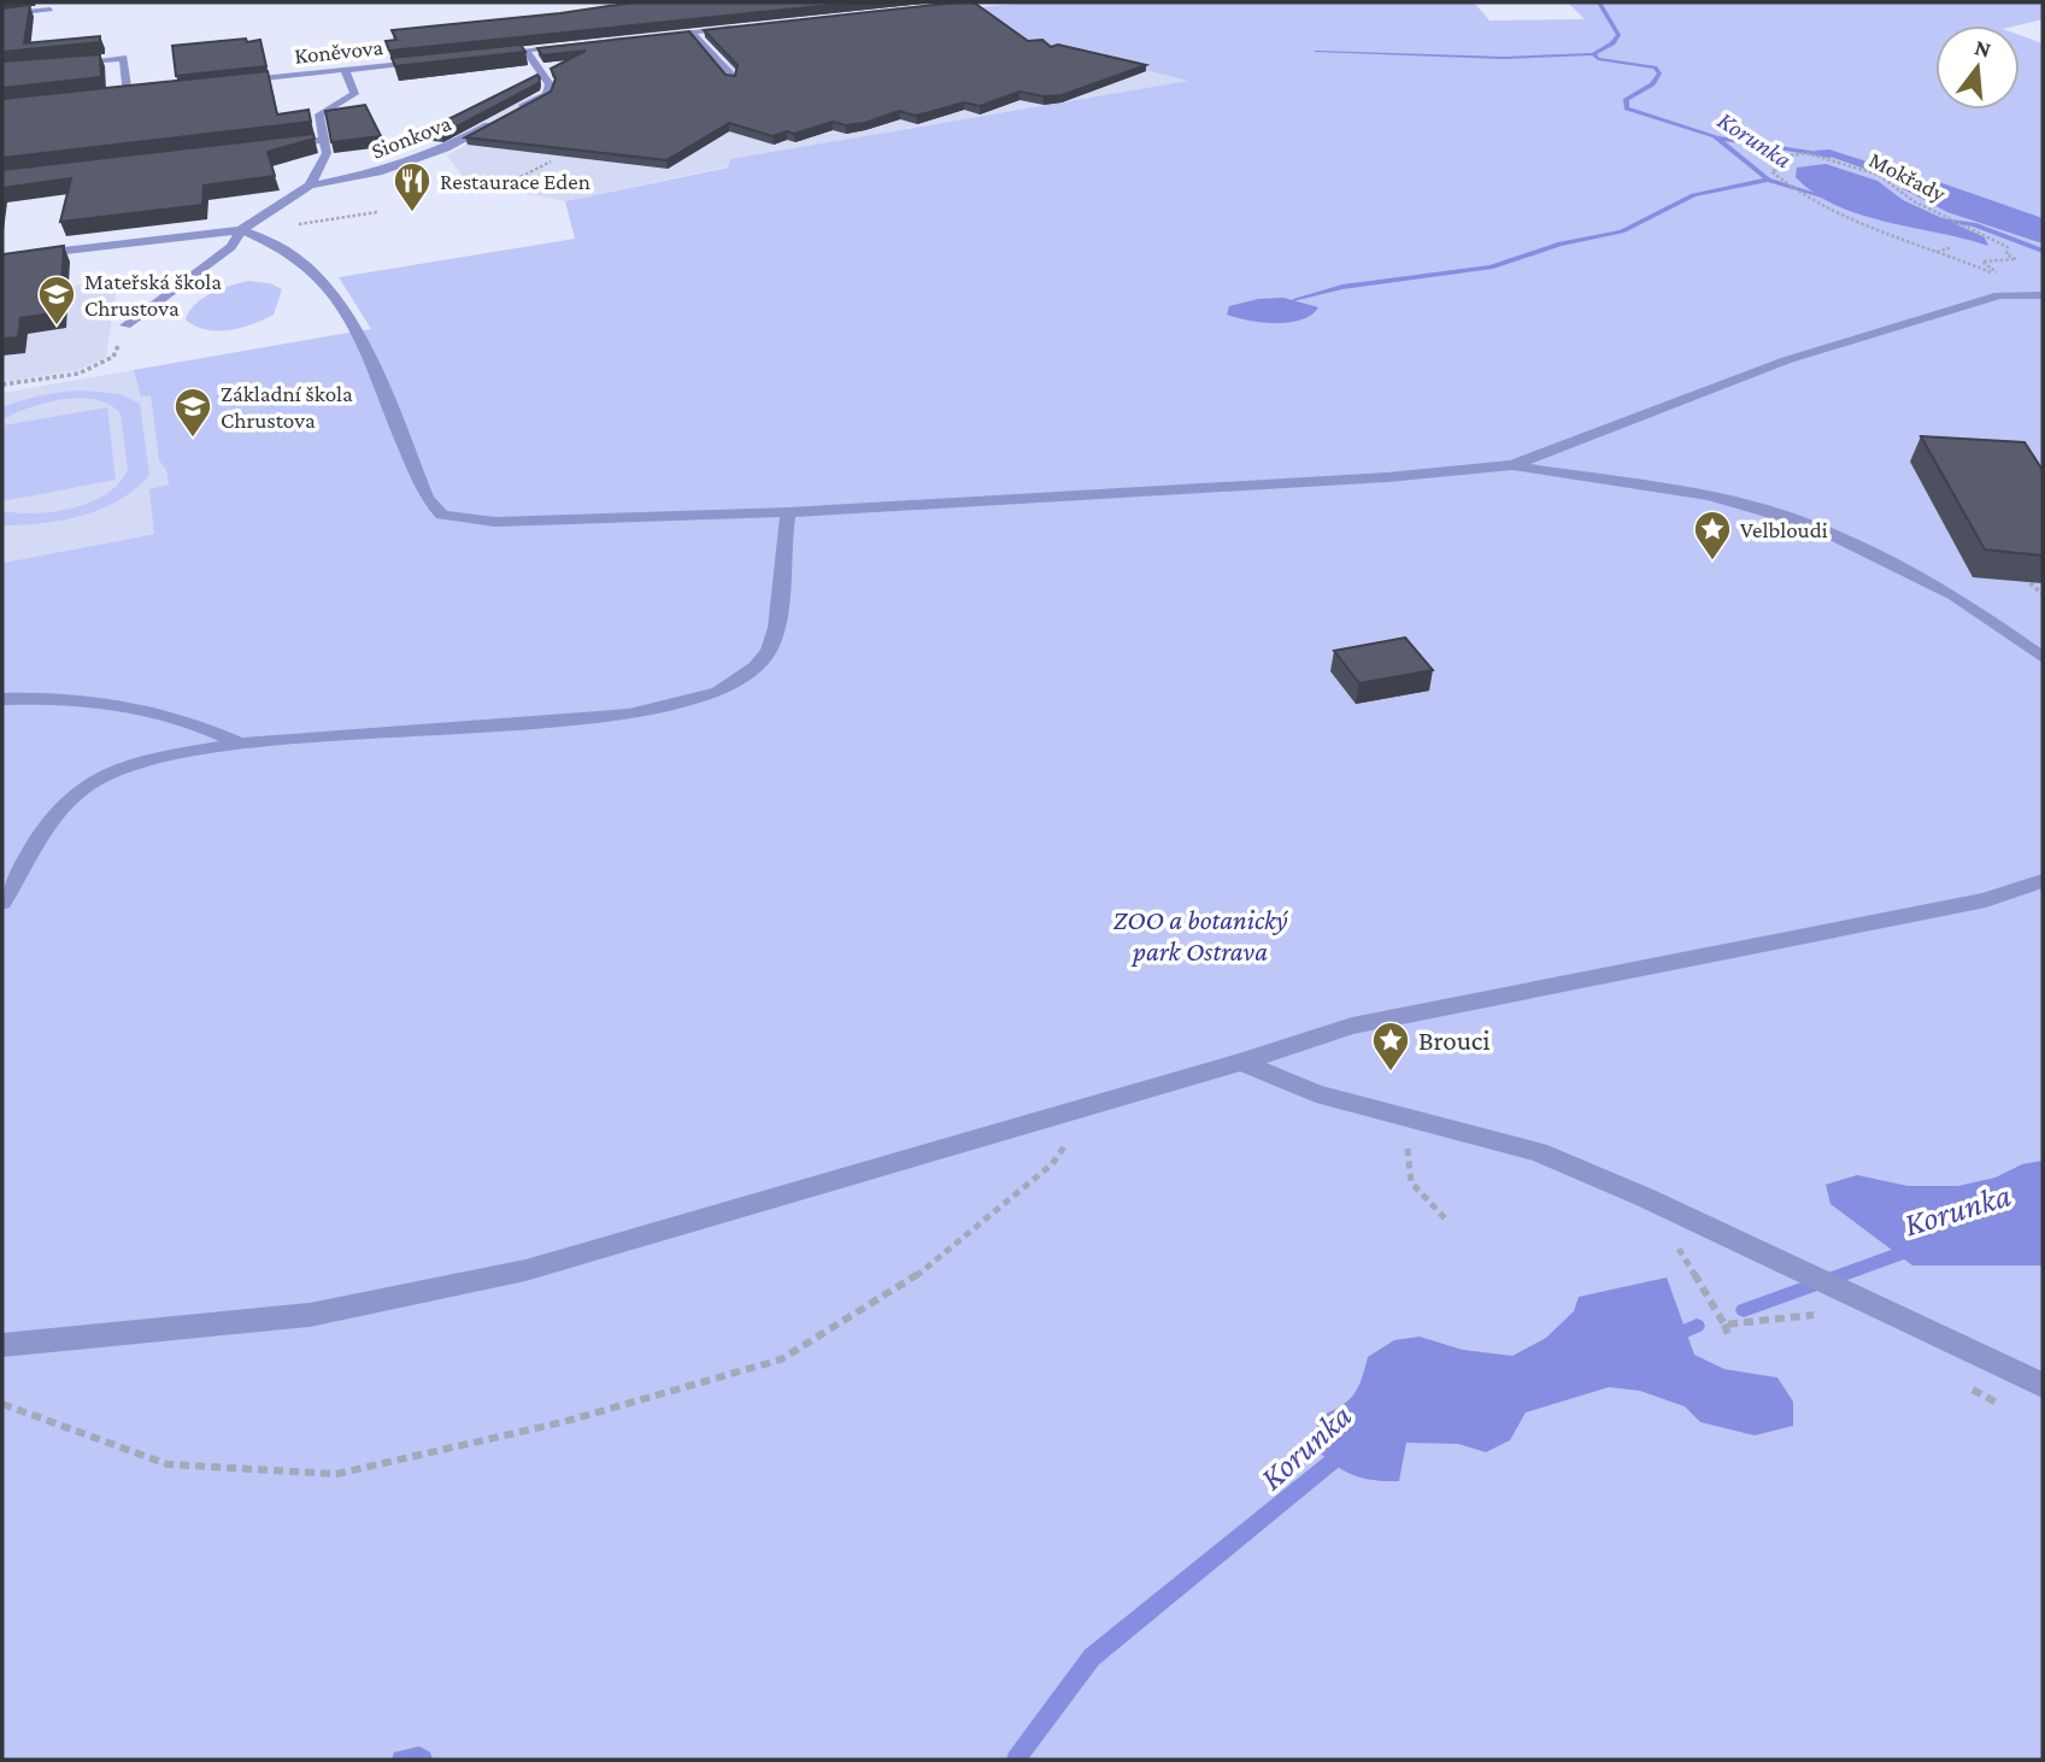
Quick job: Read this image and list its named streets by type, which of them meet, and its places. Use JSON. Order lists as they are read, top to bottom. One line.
{"streets":{"street":["Koněvova","Sionkova"],"path":["Mokřady"]},"water":["Korunka"],"parks":["ZOO a botanický park Ostrava"],"places":{"restaurant":["Restaurace Eden"],"school or university":["Mateřská škola Chrustova","Základní škola Chrustova"],"place":["Velbloudi","Brouci"]},"north":"top"}
